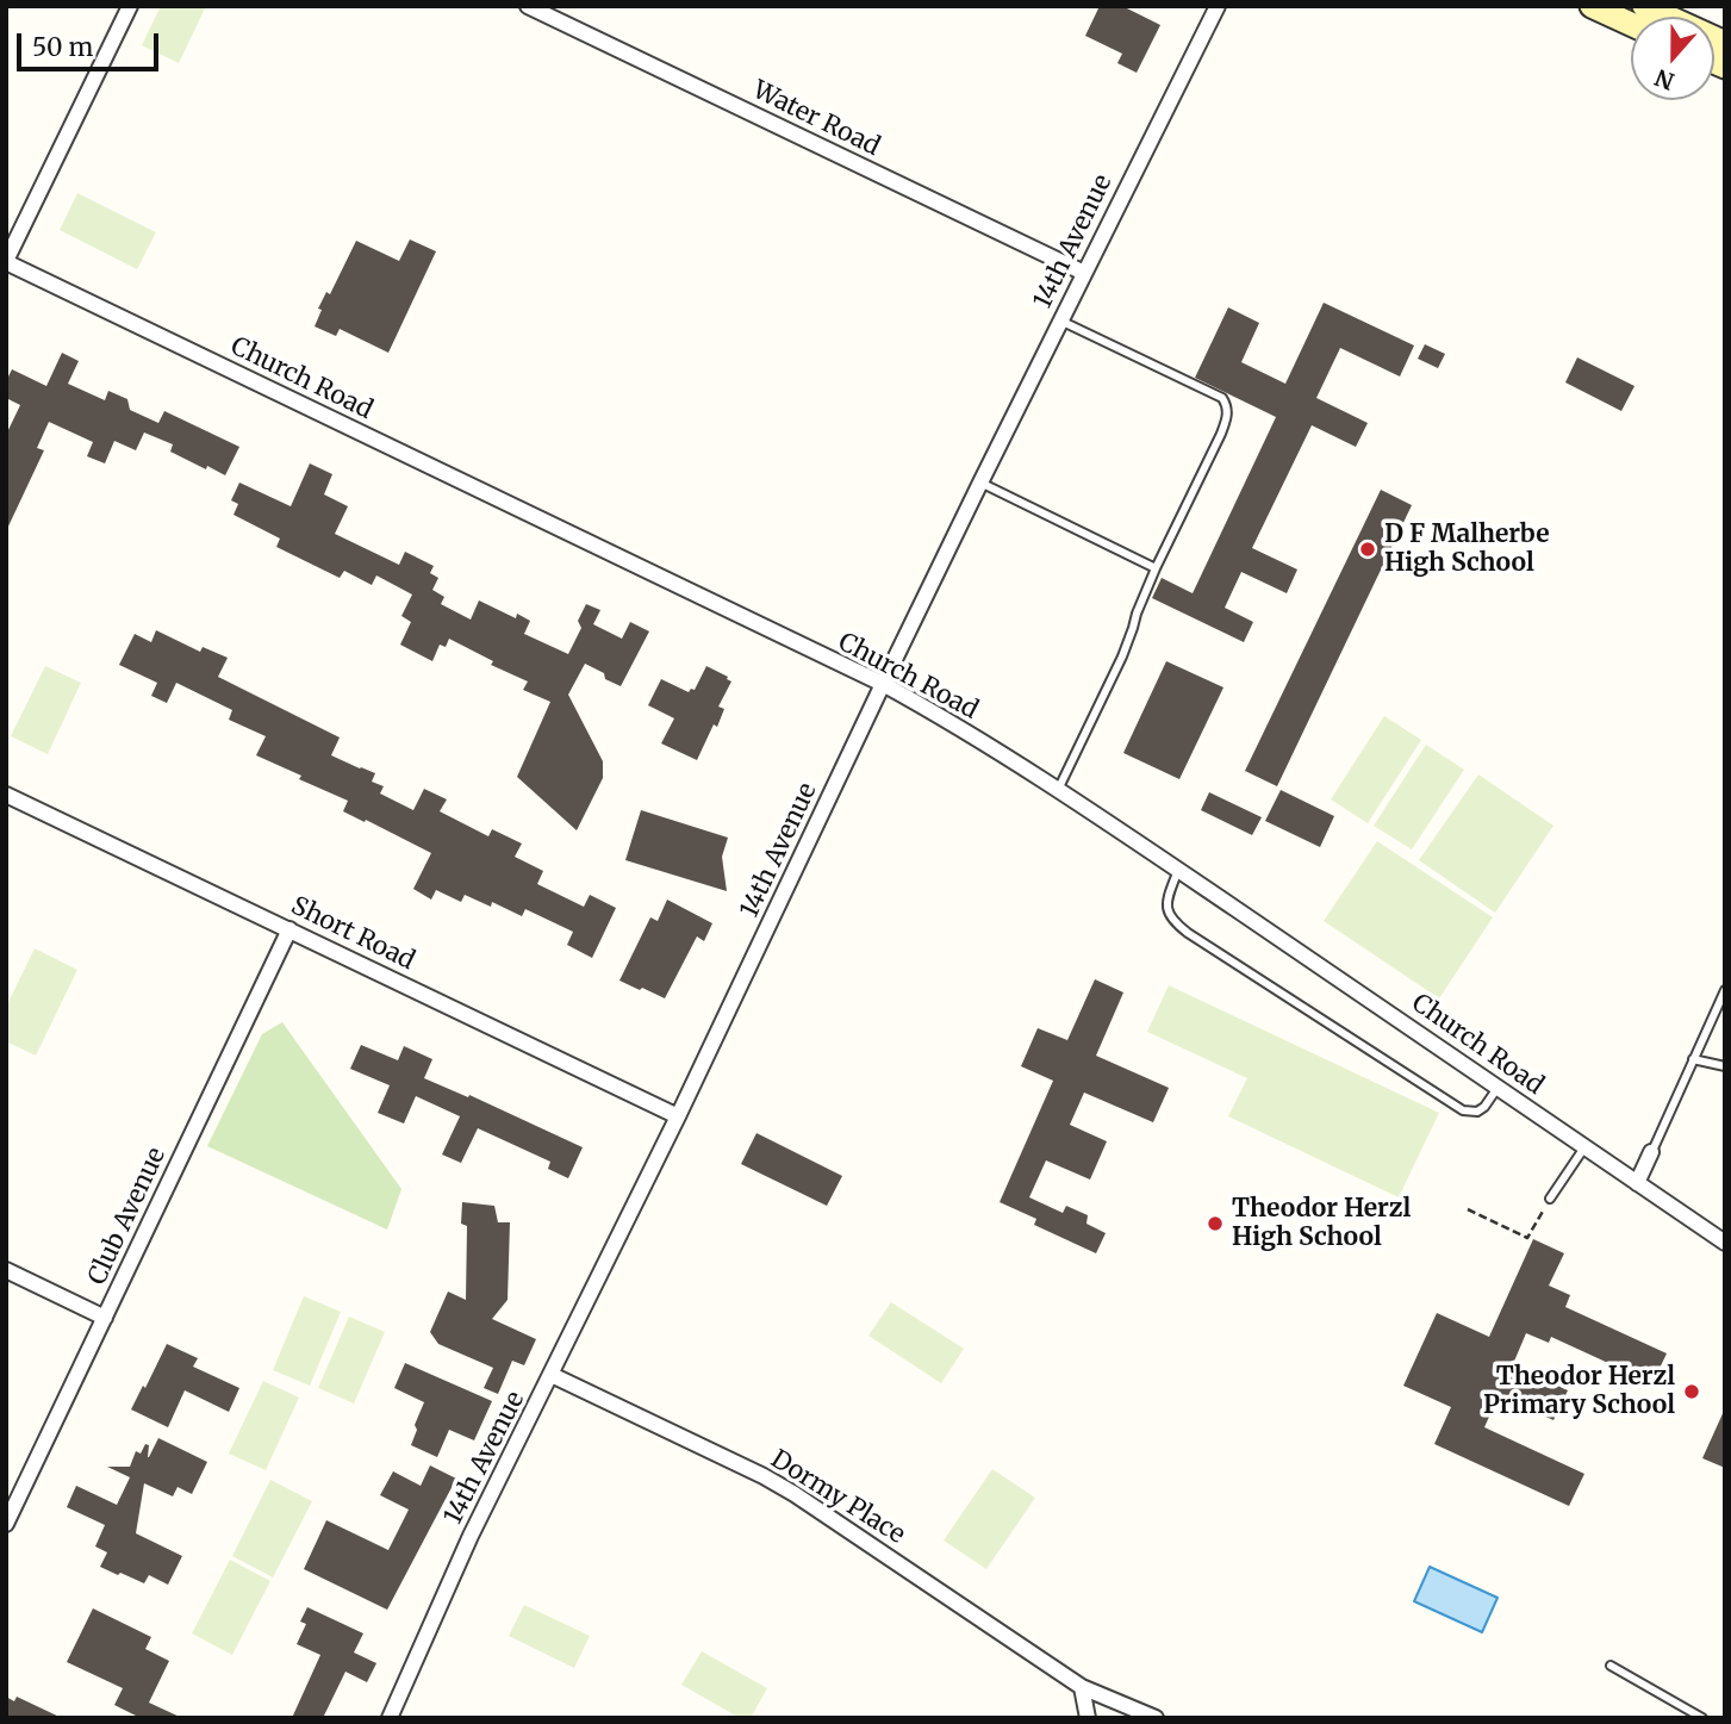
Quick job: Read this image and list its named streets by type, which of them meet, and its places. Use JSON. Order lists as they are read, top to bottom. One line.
{"streets":{"street":["Water Road","14th Avenue","Church Road","Short Road","Club Avenue","Dormy Place"]},"crossings":[["Water Road","14th Avenue"],["14th Avenue","Church Road"],["14th Avenue","Short Road"],["14th Avenue","Dormy Place"],["Short Road","Club Avenue"]],"places":["D F Malherbe High School","Theodor Herzl High School","Theodor Herzl Primary School"],"scale_bar":"50 m","north":"bottom"}
